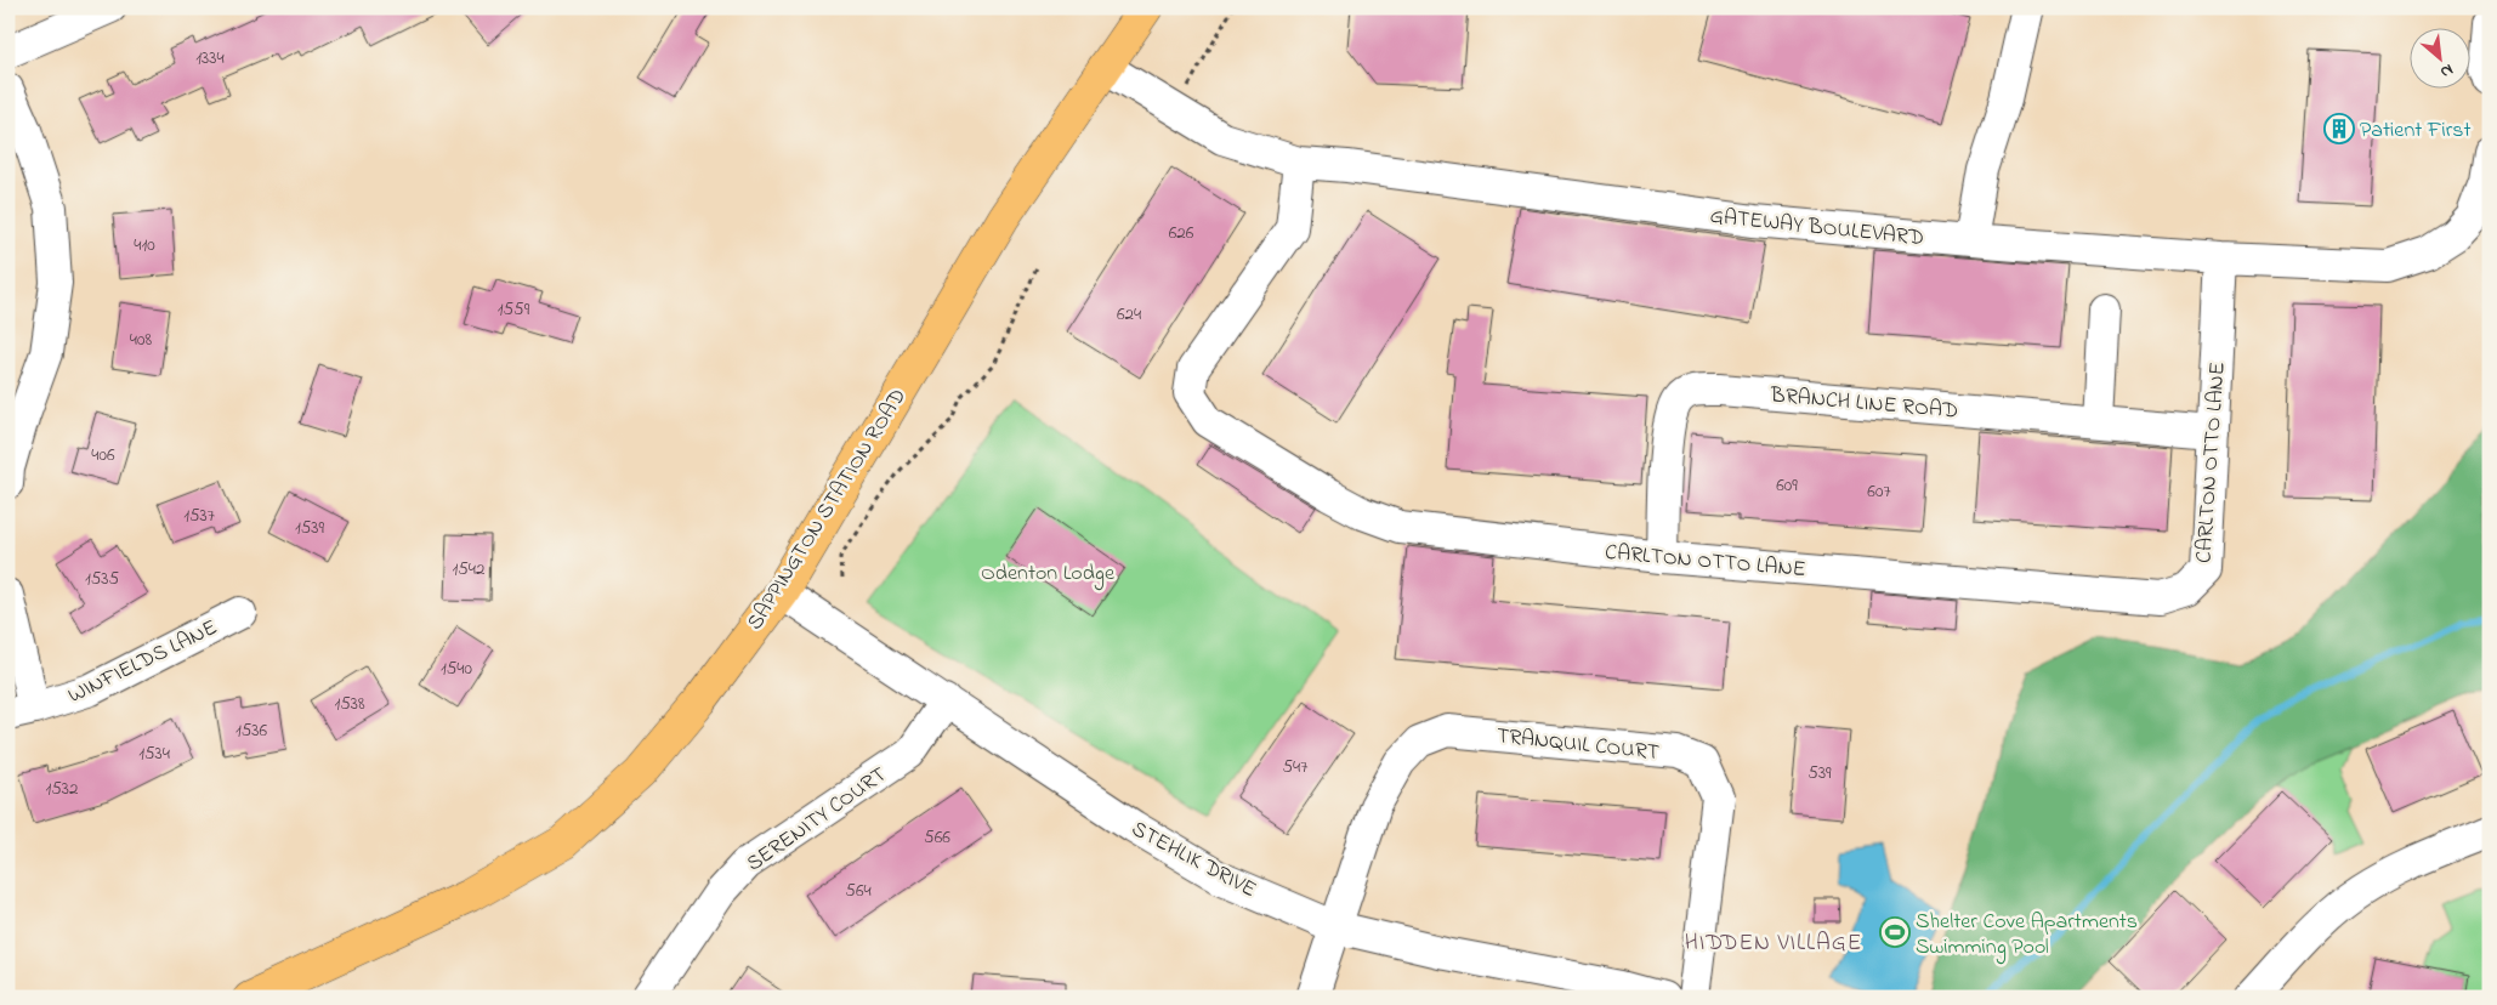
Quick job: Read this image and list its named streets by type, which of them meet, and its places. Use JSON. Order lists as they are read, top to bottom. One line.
{"streets":{"main road":["SAPPINGTON STATION ROAD"],"street":["GATEWAY BOULEVARD","BRANCH LINE ROAD","CARLTON OTTO LANE","WINFIELDS LANE","TRANQUIL COURT","SERENITY COURT","STEHLIK DRIVE"]},"crossings":[["GATEWAY BOULEVARD","CARLTON OTTO LANE"],["GATEWAY BOULEVARD","SAPPINGTON STATION ROAD"],["BRANCH LINE ROAD","CARLTON OTTO LANE"],["SAPPINGTON STATION ROAD","STEHLIK DRIVE"],["TRANQUIL COURT","STEHLIK DRIVE"],["SERENITY COURT","STEHLIK DRIVE"]],"districts":["HIDDEN VILLAGE"],"parks":["Odenton Lodge"],"places":{"building":["Patient First"],"sports":["Shelter Cove Apartments Swimming Pool"]},"house_numbers":["1334","626","410","1559","624","408","406","609","607","1537","1539","1542","1535","1540","1538","1536","1534","547","539","1532","566","564"],"north":"bottom right"}
